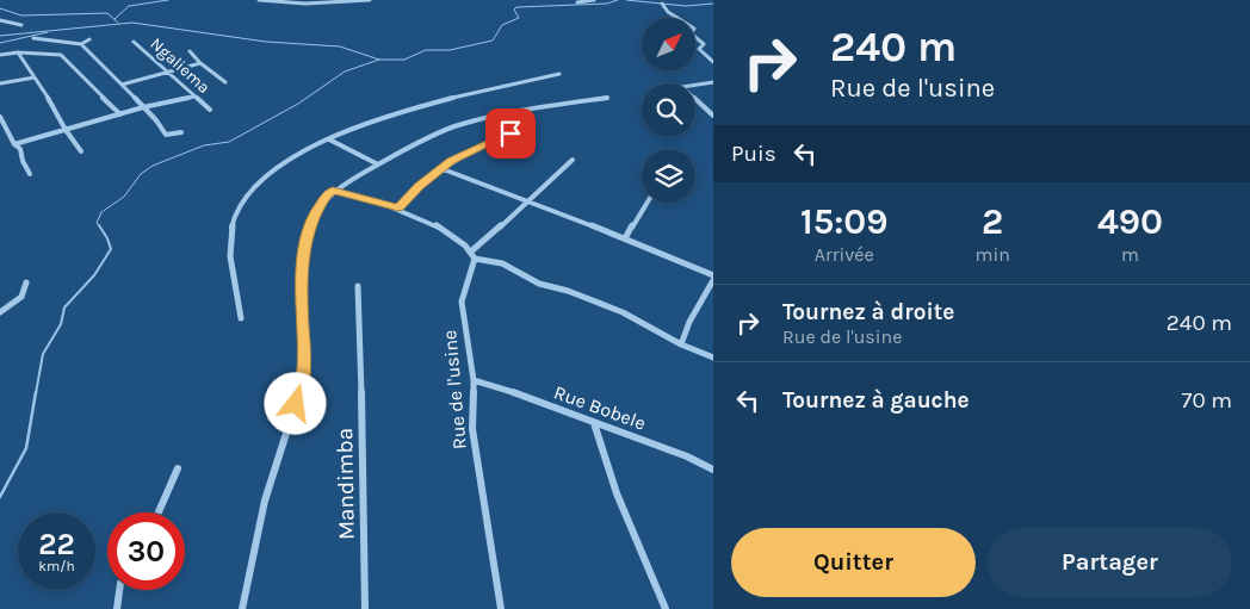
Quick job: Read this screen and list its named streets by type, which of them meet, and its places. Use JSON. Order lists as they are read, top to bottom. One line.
{"streets":{"street":["Ngaliema","Rue de l'usine","Rue Bobele","Mandimba"]},"crossings":[["Rue de l'usine","Rue Bobele"]],"north":"top right","page":{"turn":["240 m","Rue de l'usine"],"then":"Puis","eta":["15:09","Arrivée","2","min","490","m"],"list":[{"name":"Tournez à droite","note":"Rue de l'usine","value":"240 m"},{"name":"Tournez à gauche","value":"70 m"}],"speed":"22 km/h","limit":"30","buttons":["Quitter","Partager"]}}
